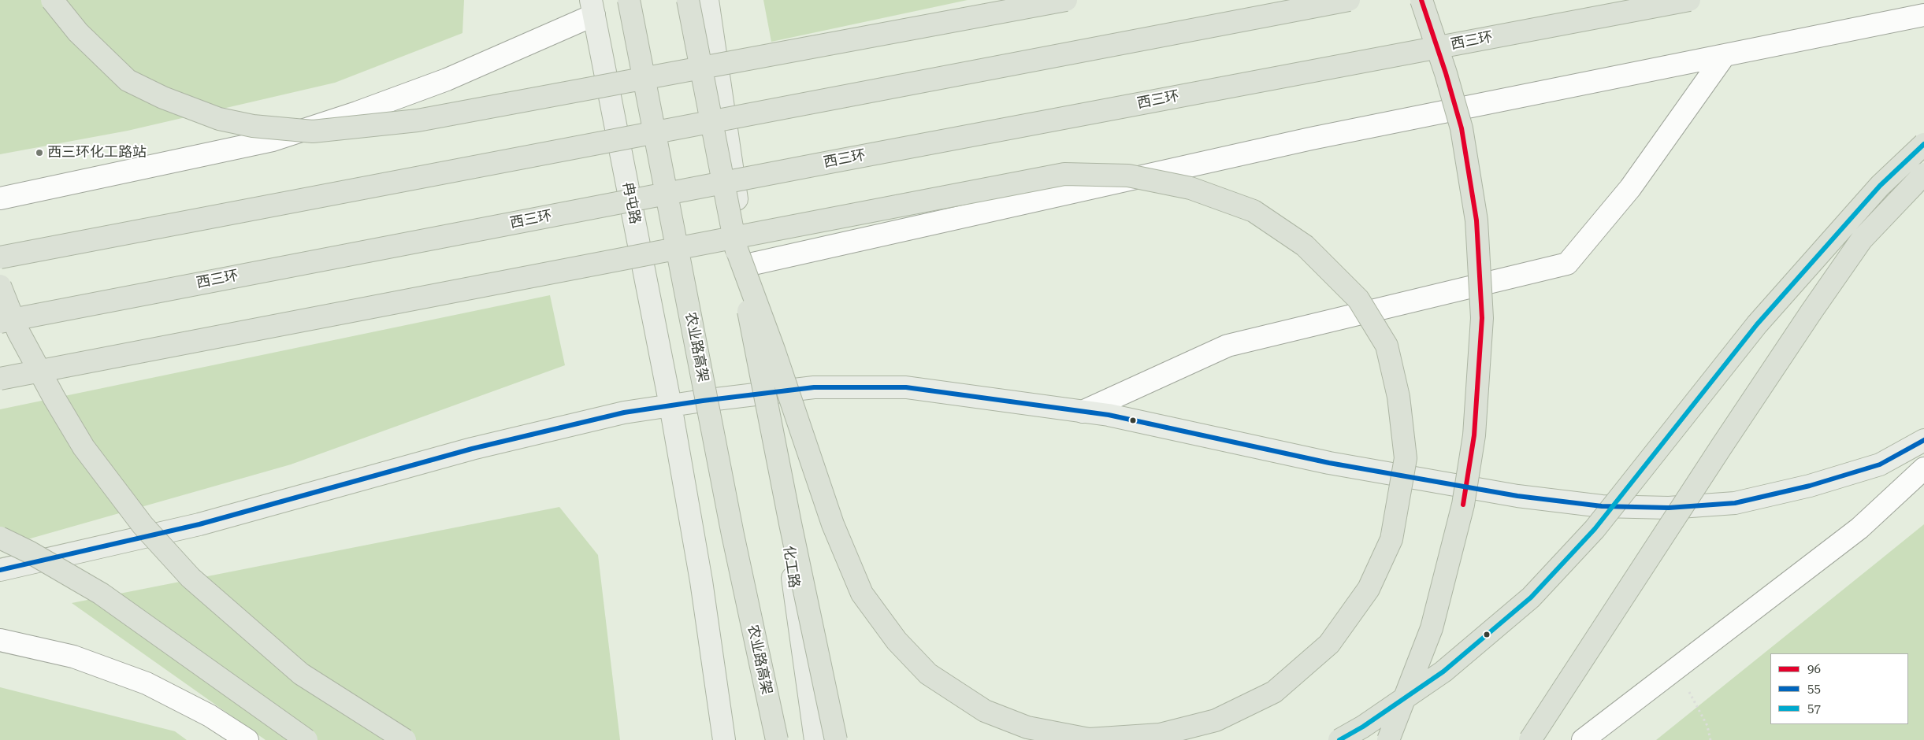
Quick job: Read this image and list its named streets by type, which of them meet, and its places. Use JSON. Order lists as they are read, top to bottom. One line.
{"streets":{"highway":["西三环","农业路高架"],"main road":["冉屯路","化工路"]},"places":["西三环化工路站"],"lines":["transit line 96","transit line 57","transit line 55"],"legend":["96","55","57"]}
